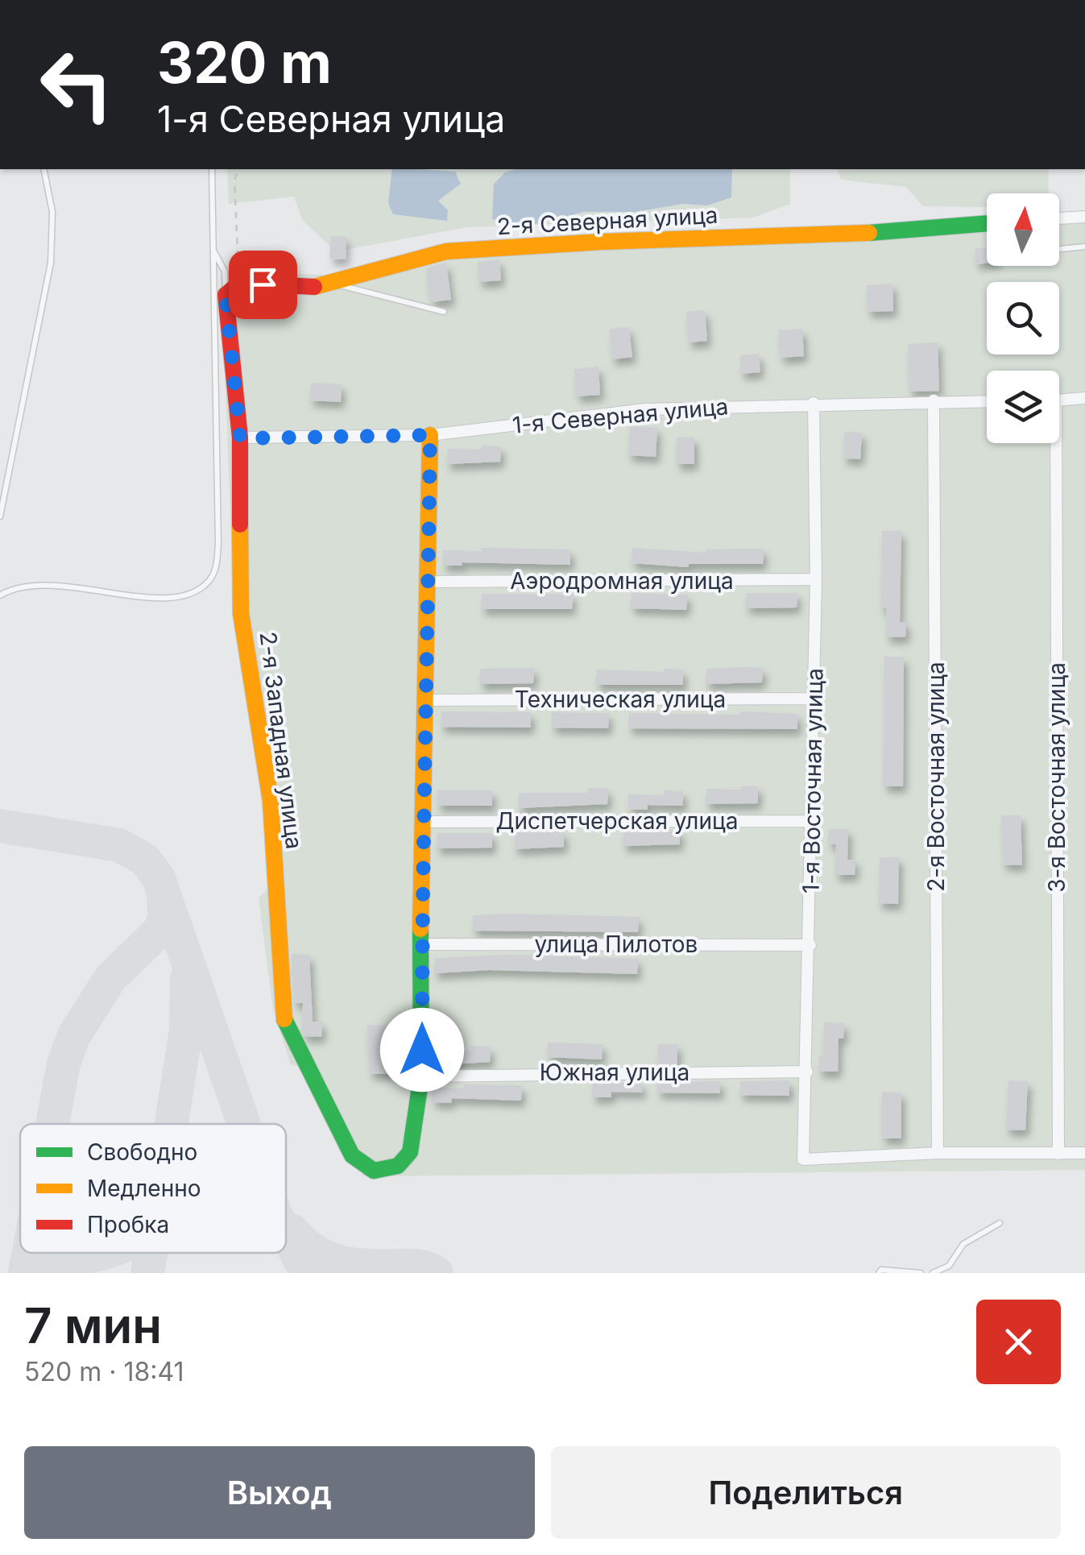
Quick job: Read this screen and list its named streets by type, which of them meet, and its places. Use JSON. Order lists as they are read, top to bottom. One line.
{"streets":{"street":["2-я Северная улица","1-я Северная улица","Аэродромная улица","Техническая улица","2-я Западная улица","2-я Восточная улица","3-я Восточная улица","1-я Восточная улица","Диспетчерская улица","улица Пилотов","Южная улица"]},"crossings":[["1-я Северная улица","2-я Западная улица"],["1-я Северная улица","2-я Восточная улица"],["1-я Северная улица","1-я Восточная улица"],["Аэродромная улица","1-я Восточная улица"],["Техническая улица","1-я Восточная улица"],["2-я Западная улица","Южная улица"],["2-я Восточная улица","1-я Восточная улица"],["1-я Восточная улица","Диспетчерская улица"],["1-я Восточная улица","улица Пилотов"],["1-я Восточная улица","Южная улица"]],"legend":["Свободно","Медленно","Пробка"],"north":"top","page":{"turn":["320 m","1-я Северная улица"],"heading":["7 мин","520 m · 18:41"],"buttons":["Выход","Поделиться"]}}
